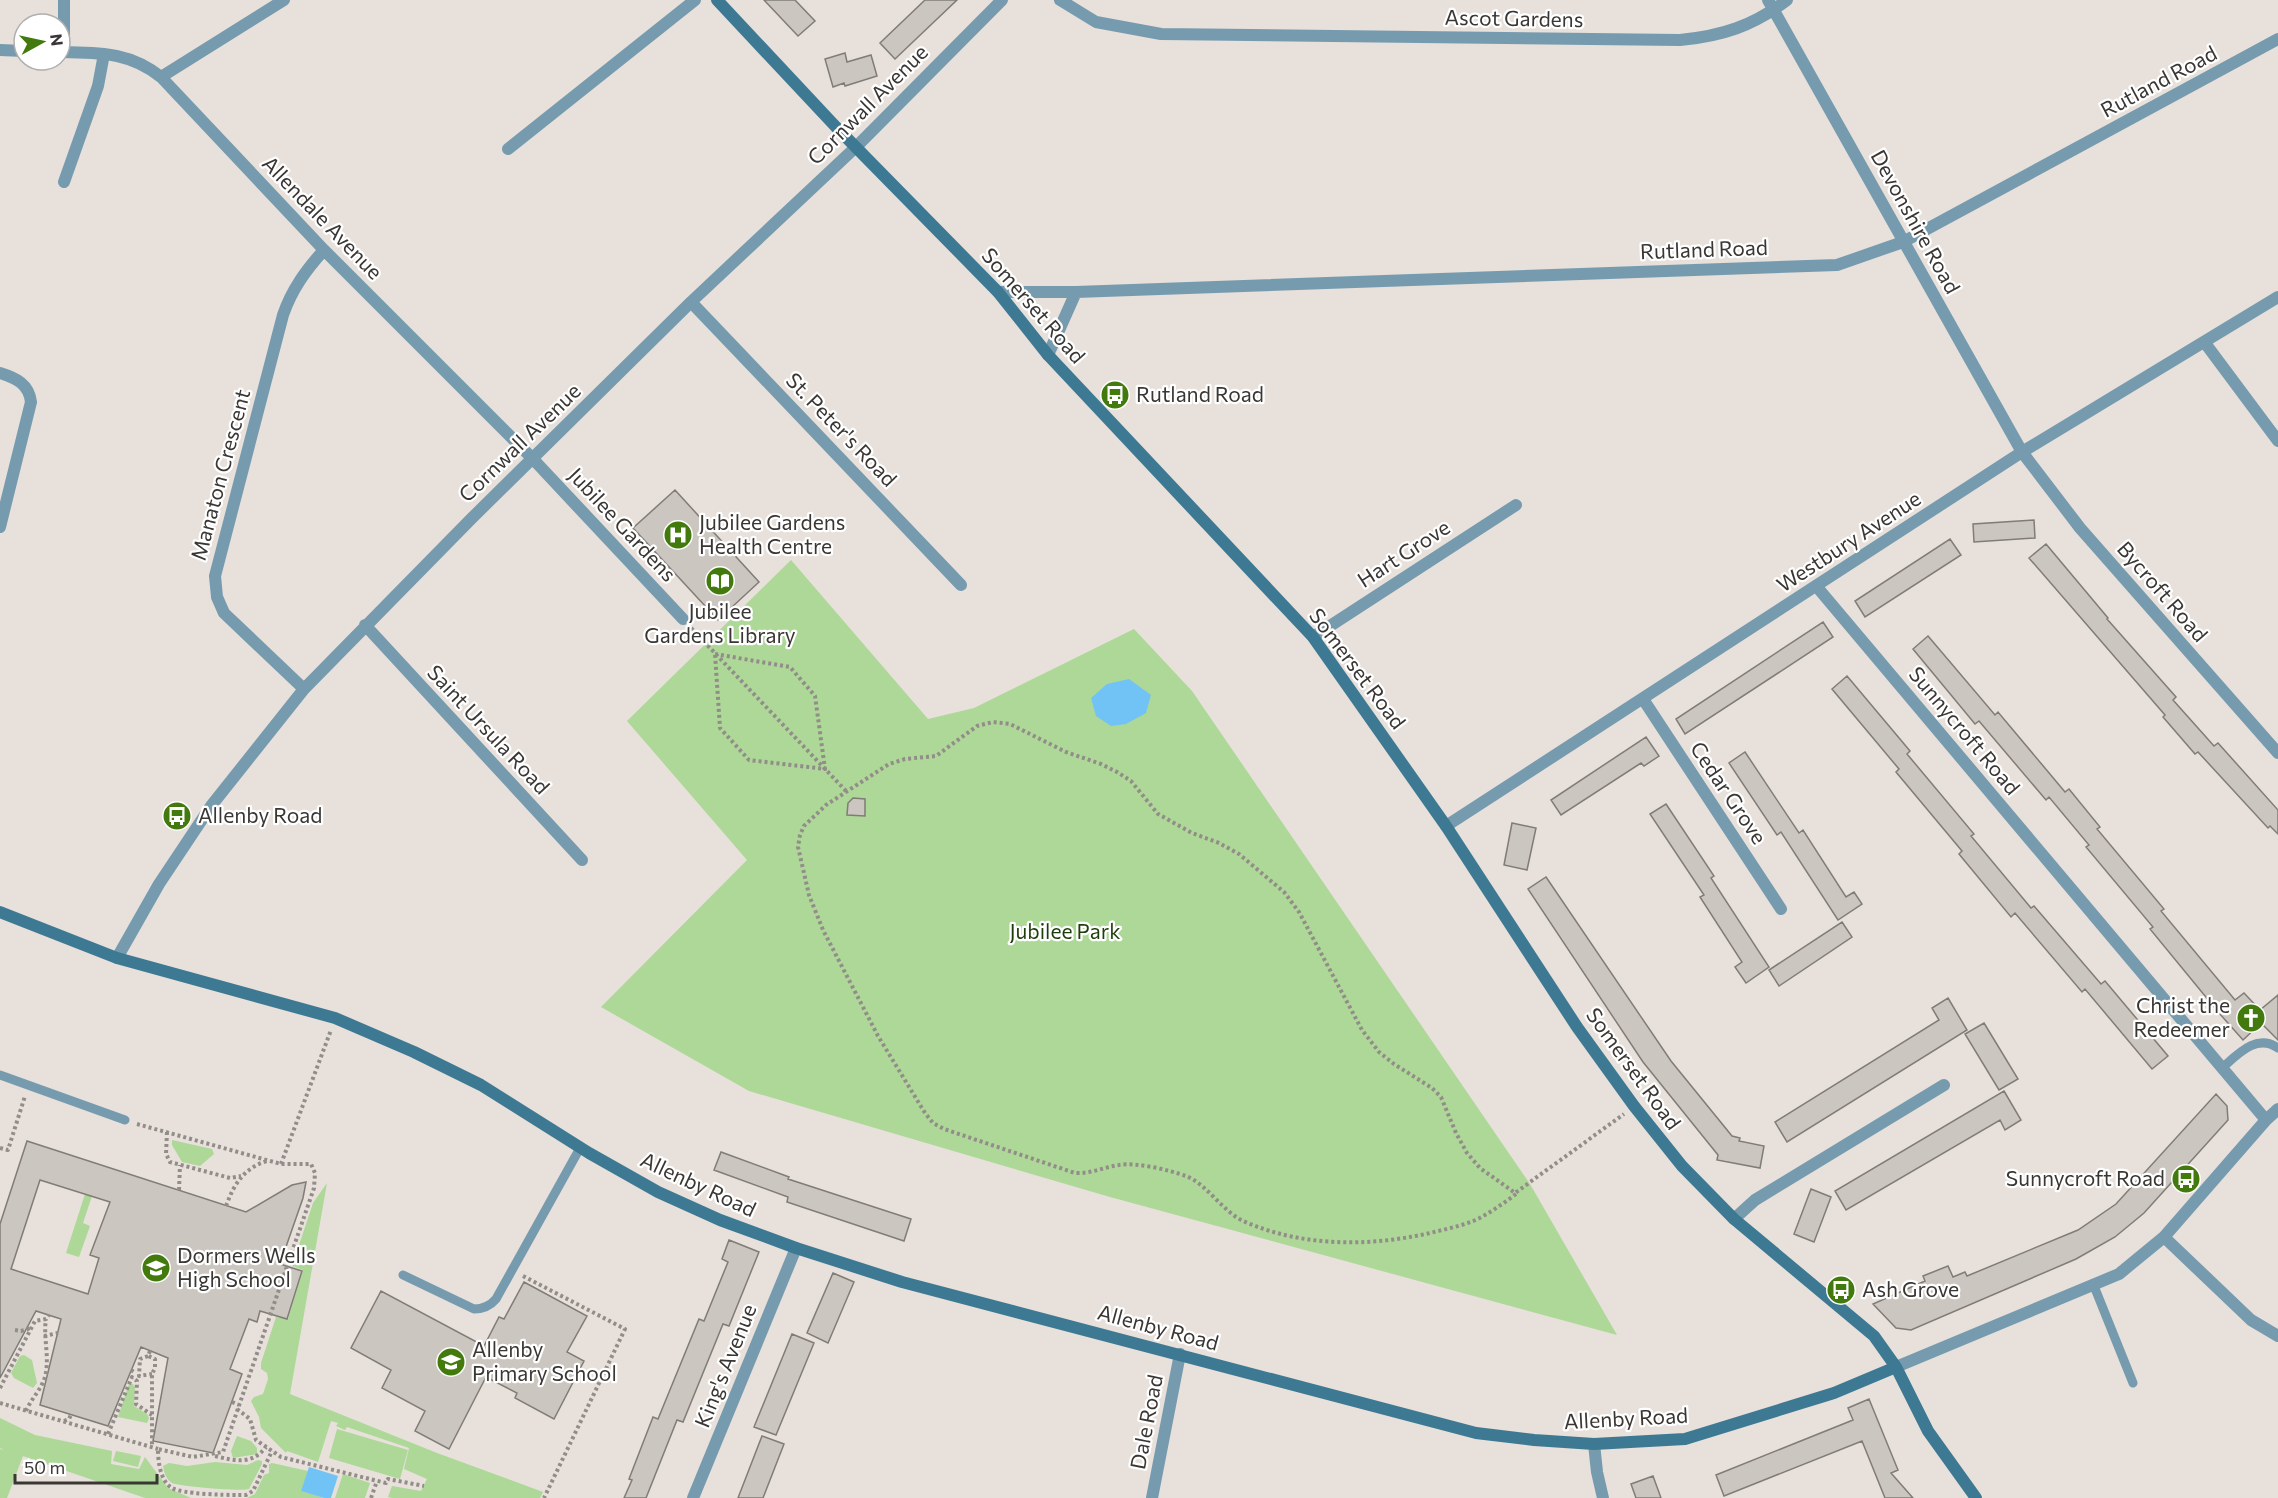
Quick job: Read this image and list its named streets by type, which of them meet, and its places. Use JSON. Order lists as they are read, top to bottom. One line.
{"streets":{"street":["Ascot Gardens","Rutland Road","Cornwall Avenue","Allendale Avenue","Devonshire Road","Somerset Road","St. Peter's Road","Manaton Crescent","Jubilee Gardens","Westbury Avenue","Hart Grove","Bycroft Road","Saint Ursula Road","Sunnycroft Road","Cedar Grove","Allenby Road","King's Avenue","Dale Road"]},"crossings":[["Ascot Gardens","Devonshire Road"],["Rutland Road","Devonshire Road"],["Rutland Road","Somerset Road"],["Cornwall Avenue","Allendale Avenue"],["Cornwall Avenue","Somerset Road"],["Cornwall Avenue","St. Peter's Road"],["Cornwall Avenue","Manaton Crescent"],["Cornwall Avenue","Jubilee Gardens"],["Cornwall Avenue","Saint Ursula Road"],["Cornwall Avenue","Allenby Road"],["Allendale Avenue","Manaton Crescent"],["Allendale Avenue","Jubilee Gardens"],["Devonshire Road","Westbury Avenue"],["Devonshire Road","Bycroft Road"],["Somerset Road","Westbury Avenue"],["Somerset Road","Hart Grove"],["Somerset Road","Allenby Road"],["Westbury Avenue","Bycroft Road"],["Westbury Avenue","Sunnycroft Road"],["Westbury Avenue","Cedar Grove"],["Sunnycroft Road","Allenby Road"],["Allenby Road","King's Avenue"],["Allenby Road","Dale Road"]],"parks":["Jubilee Park"],"places":{"bus stop":["Rutland Road","Allenby Road","Sunnycroft Road","Ash Grove"],"hospital":["Jubilee Gardens Health Centre"],"library":["Jubilee Gardens Library"],"church":["Christ the Redeemer"],"school or university":["Dormers Wells High School","Allenby Primary School"]},"scale_bar":"50 m","north":"right"}
